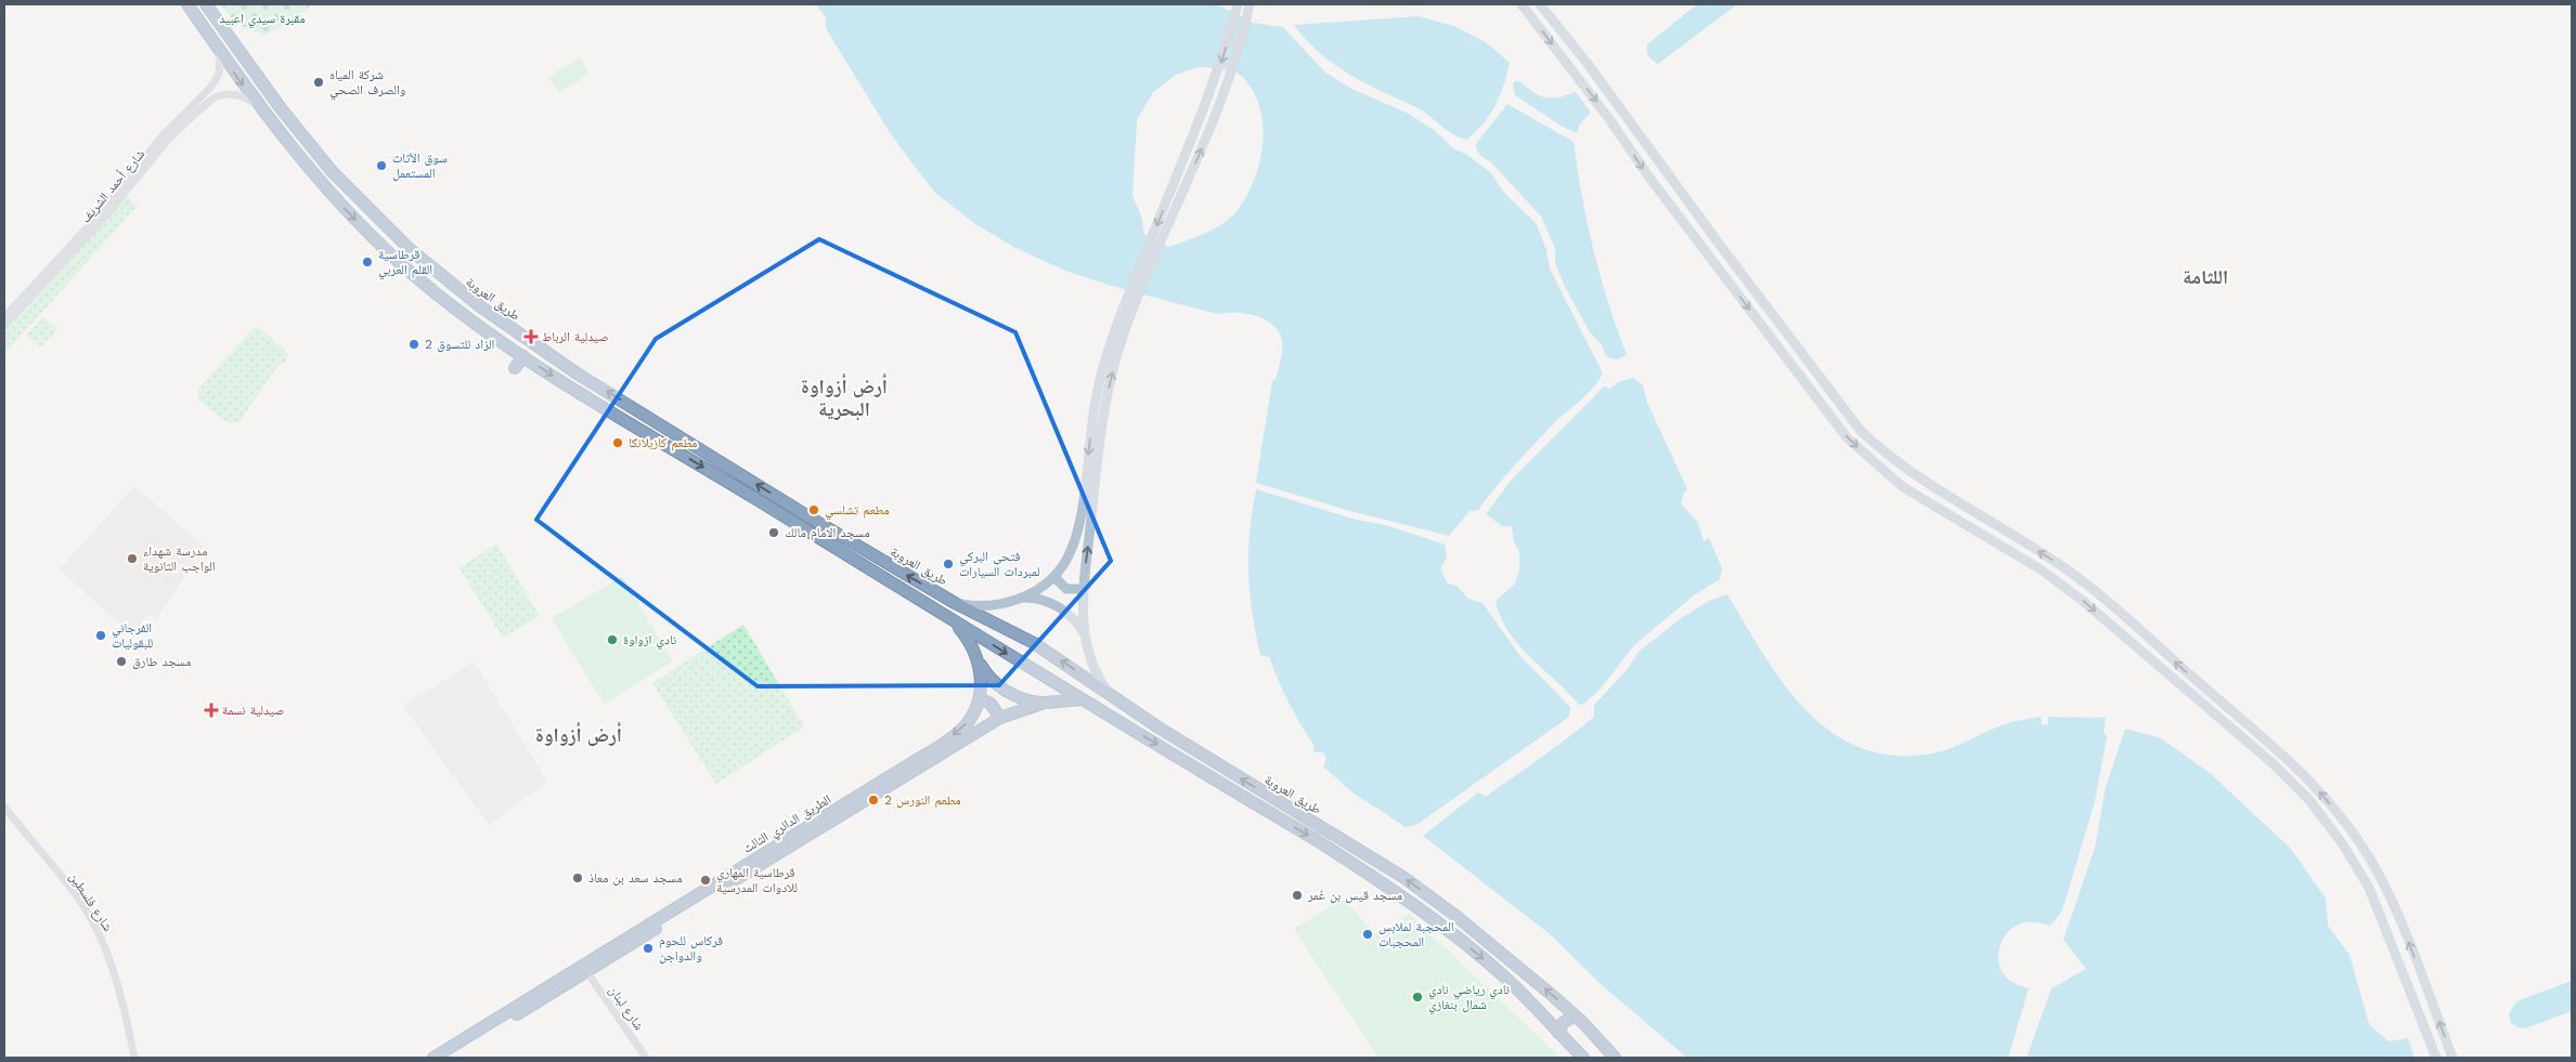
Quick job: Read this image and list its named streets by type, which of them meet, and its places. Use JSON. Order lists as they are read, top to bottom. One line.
{"streets":{"highway":["طريق العروبة","الطريق الدائري الثالث"],"street":["شارع أحمد الشريف","شارع فلسطين","شارع لبنان"]},"crossings":[["شارع أحمد الشريف","طريق العروبة"],["طريق العروبة","الطريق الدائري الثالث"],["الطريق الدائري الثالث","شارع لبنان"]],"districts":["اللثامة","أرض أزواوة البحرية","أرض أزواوة"],"parks":["مقبرة سيدي اعبيد"],"places":{"other":["شركة المياه والصرف الصحي","سوق الأثاث المستعمل","قرطاسية القلم العربي","الزاد للتسوق 2","مطعم كازبلانكا","مطعم تشلسي","مسجد الامام مالك","مدرسة شهداء الواجب الثانوية","فتحي البركي لمبردات السيارات","الفرجاني للبقوليات","نادي ازواوة","مسجد طارق","مطعم النورس 2","مسجد سعد بن معاذ","قرطاسية المهاري للادوات المدرسية","مسجد قيس بن عُمر","المحجبة لملابس المحجبات","فركاس للحوم والدواجن","نادي رياضي نادي شمال بنغازي"],"health":["صيدلية الرباط","صيدلية نسمة"]}}
